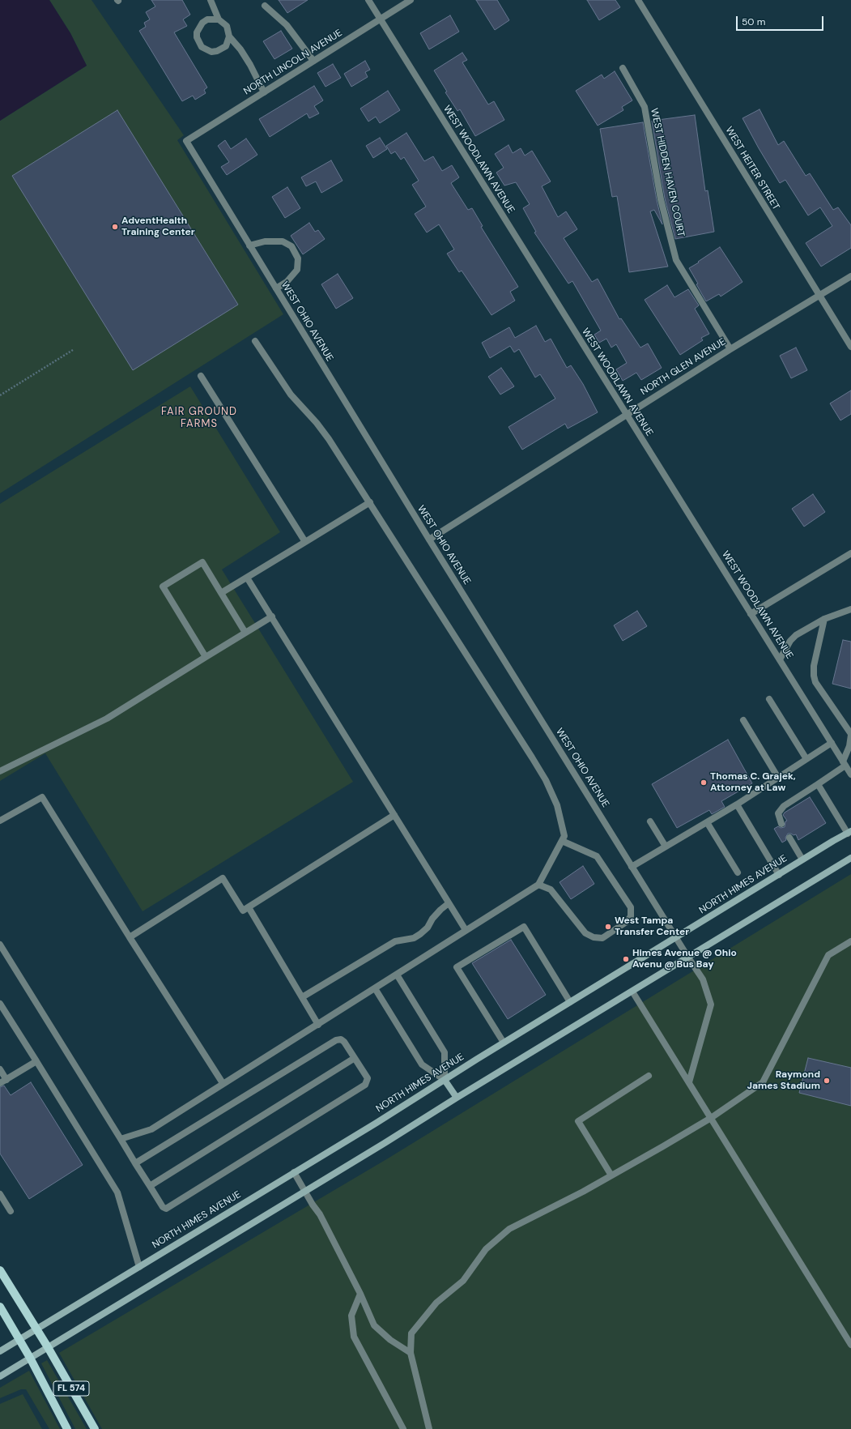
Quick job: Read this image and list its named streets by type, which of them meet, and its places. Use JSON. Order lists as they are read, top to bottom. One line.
{"streets":{"main road":["FL 574"],"street":["NORTH LINCOLN AVENUE","WEST WOODLAWN AVENUE","WEST HEITER STREET","WEST HIDDEN HAVEN COURT","WEST OHIO AVENUE","NORTH GLEN AVENUE","NORTH HIMES AVENUE"]},"crossings":[["NORTH LINCOLN AVENUE","WEST WOODLAWN AVENUE"],["NORTH LINCOLN AVENUE","WEST OHIO AVENUE"],["WEST WOODLAWN AVENUE","NORTH GLEN AVENUE"],["WEST HEITER STREET","NORTH GLEN AVENUE"],["WEST HIDDEN HAVEN COURT","NORTH GLEN AVENUE"],["WEST OHIO AVENUE","NORTH GLEN AVENUE"],["WEST OHIO AVENUE","NORTH HIMES AVENUE"],["NORTH HIMES AVENUE","FL 574"]],"districts":["FAIR GROUND FARMS"],"places":["AdventHealth Training Center","Thomas C. Grajek, Attorney at Law","West Tampa Transfer Center","Himes Avenue @ Ohio Avenu @ Bus Bay","Raymond James Stadium"],"scale_bar":"50 m"}
